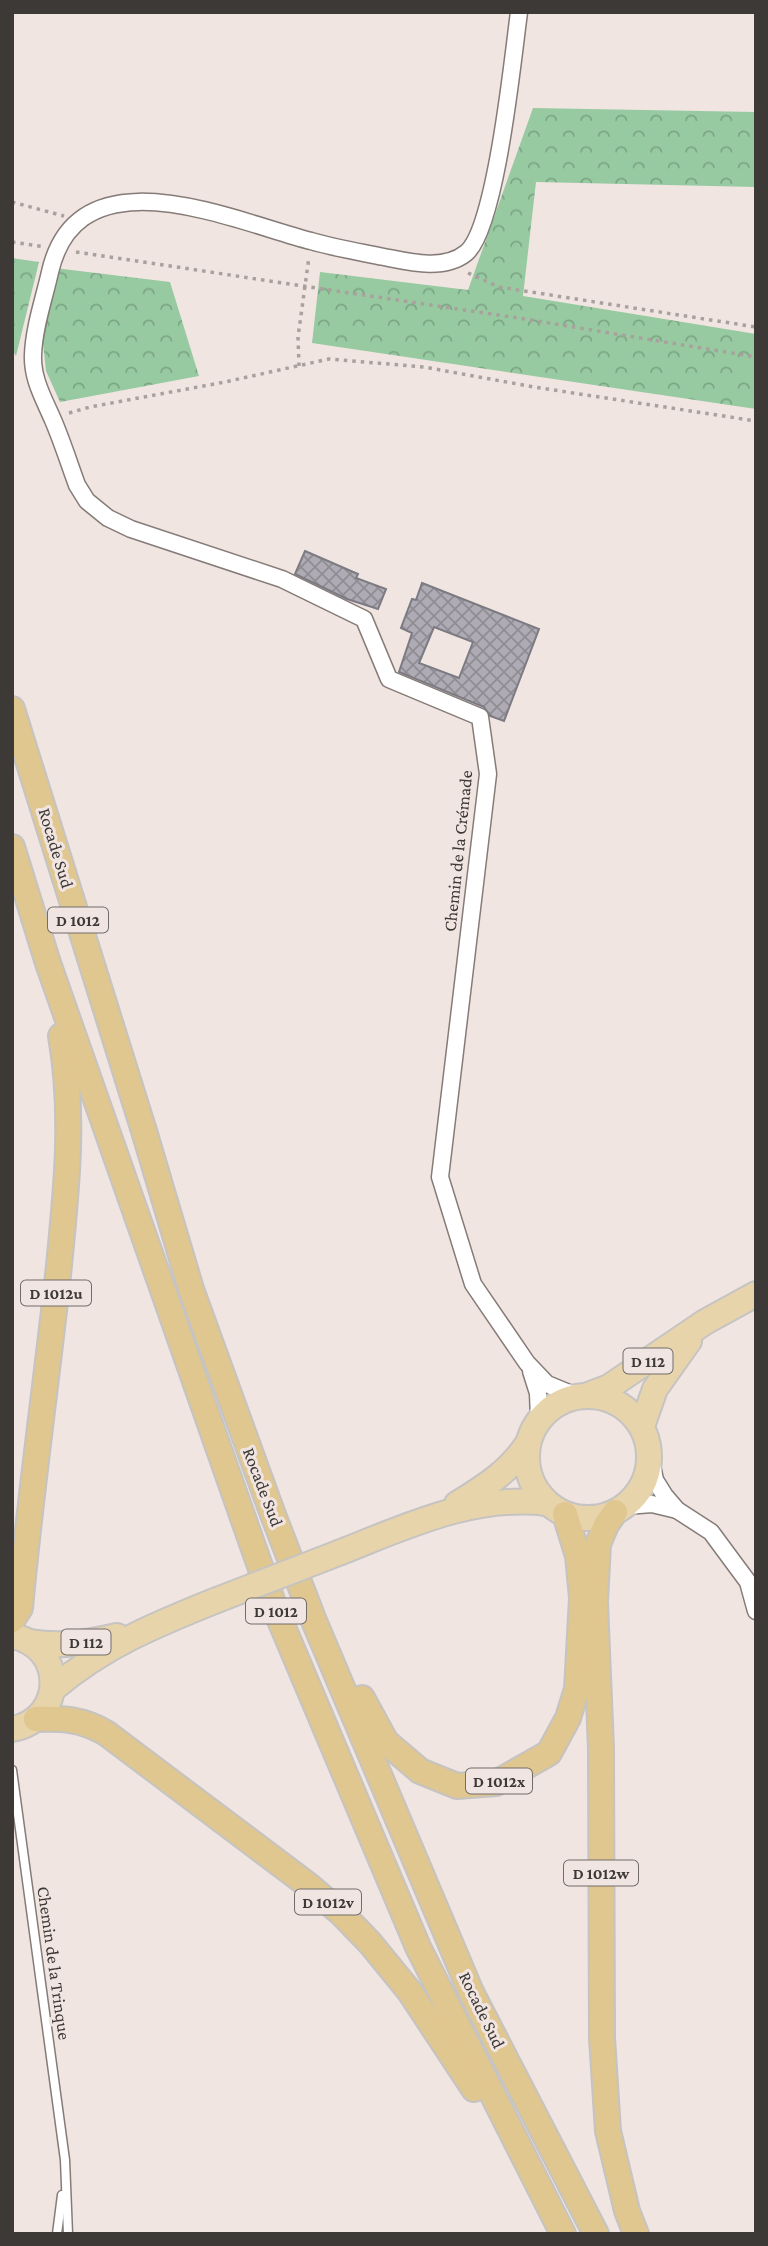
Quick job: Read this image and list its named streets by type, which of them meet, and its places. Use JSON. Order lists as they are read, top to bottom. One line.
{"streets":{"highway":["Rocade Sud","D 1012","D 1012u","D 1012x","D 1012w","D 1012v"],"main road":["D 112"],"street":["Chemin de la Crémade"],"lane":["Chemin de la Trinque"]},"crossings":[["Rocade Sud","D 1012u"],["Rocade Sud","D 1012x"],["Rocade Sud","D 1012v"],["D 112","D 1012x"],["D 112","D 1012w"],["D 1012x","D 1012w"]]}
